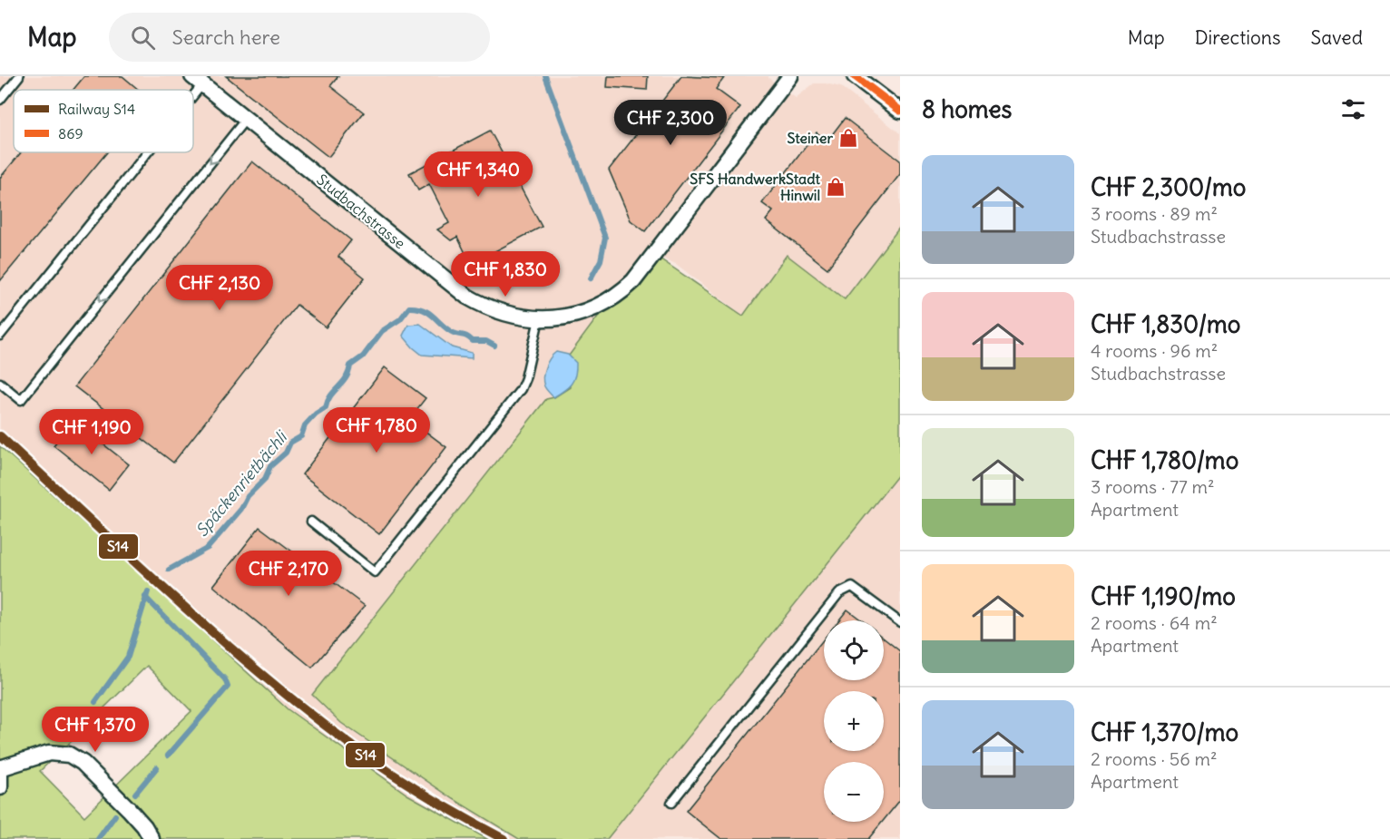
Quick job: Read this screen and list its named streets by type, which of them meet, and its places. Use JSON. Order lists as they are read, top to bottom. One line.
{"streets":{"street":["Studbachstrasse"]},"water":["Späckenrietbächli"],"places":{"shop":["Steiner","SFS HandwerkStadt Hinwil"]},"lines":["transit line 869","rail line S14"],"legend":["Railway S14","869"],"page":{"header":"Map","search":"Search here","nav":["Map","Directions","Saved"],"heading":"8 homes","price":["CHF 2,300","CHF 1,340","CHF 1,830","CHF 2,130","CHF 1,780","CHF 1,190","CHF 2,170","CHF 1,370"],"list":[{"name":"CHF 2,300/mo","note":"3 rooms · 89 m² · Studbachstrasse"},{"name":"CHF 1,830/mo","note":"4 rooms · 96 m² · Studbachstrasse"},{"name":"CHF 1,780/mo","note":"3 rooms · 77 m² · Apartment"},{"name":"CHF 1,190/mo","note":"2 rooms · 64 m² · Apartment"},{"name":"CHF 1,370/mo","note":"2 rooms · 56 m² · Apartment"}],"map_buttons":["+","−"]}}
